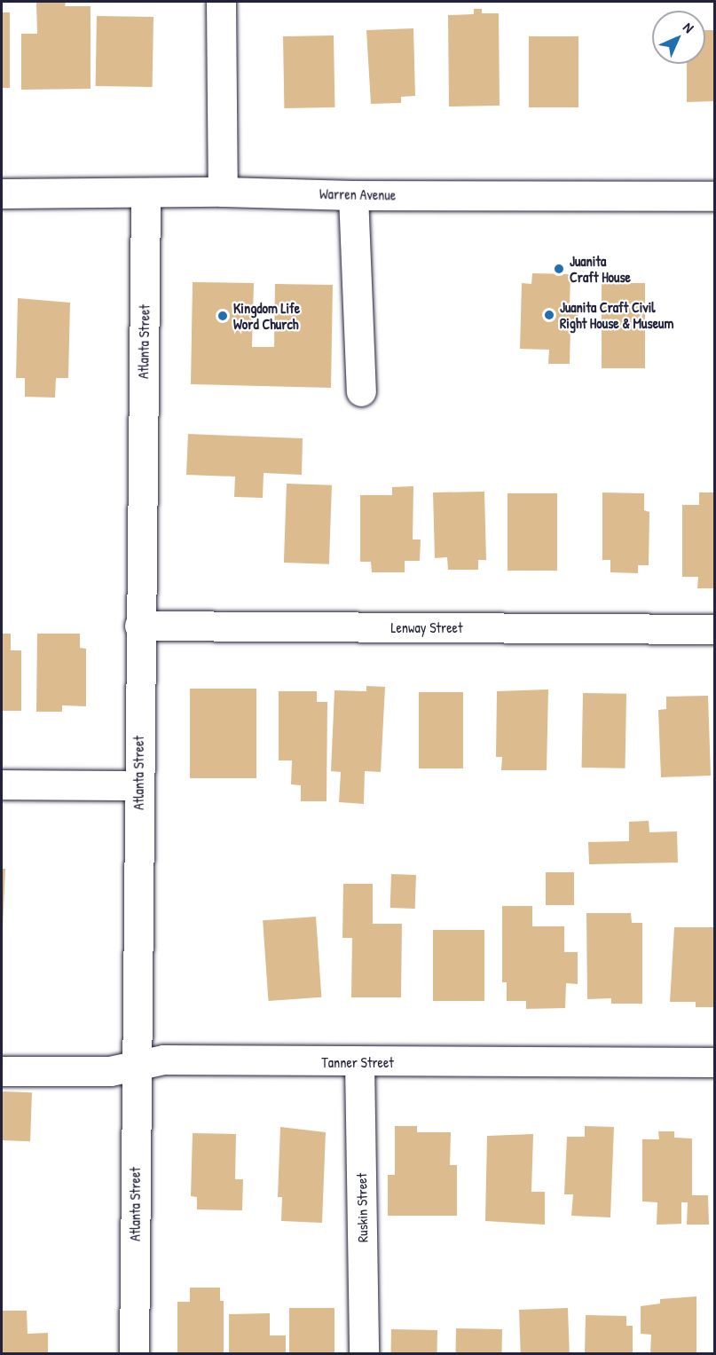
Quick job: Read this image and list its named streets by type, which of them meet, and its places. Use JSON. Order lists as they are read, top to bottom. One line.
{"streets":{"street":["Warren Avenue","Atlanta Street","Lenway Street","Tanner Street","Ruskin Street"]},"crossings":[["Warren Avenue","Atlanta Street"],["Atlanta Street","Lenway Street"],["Atlanta Street","Tanner Street"],["Tanner Street","Ruskin Street"]],"places":["Juanita Craft House","Juanita Craft Civil Right House & Museum","Kingdom Life Word Church"],"north":"top right"}
